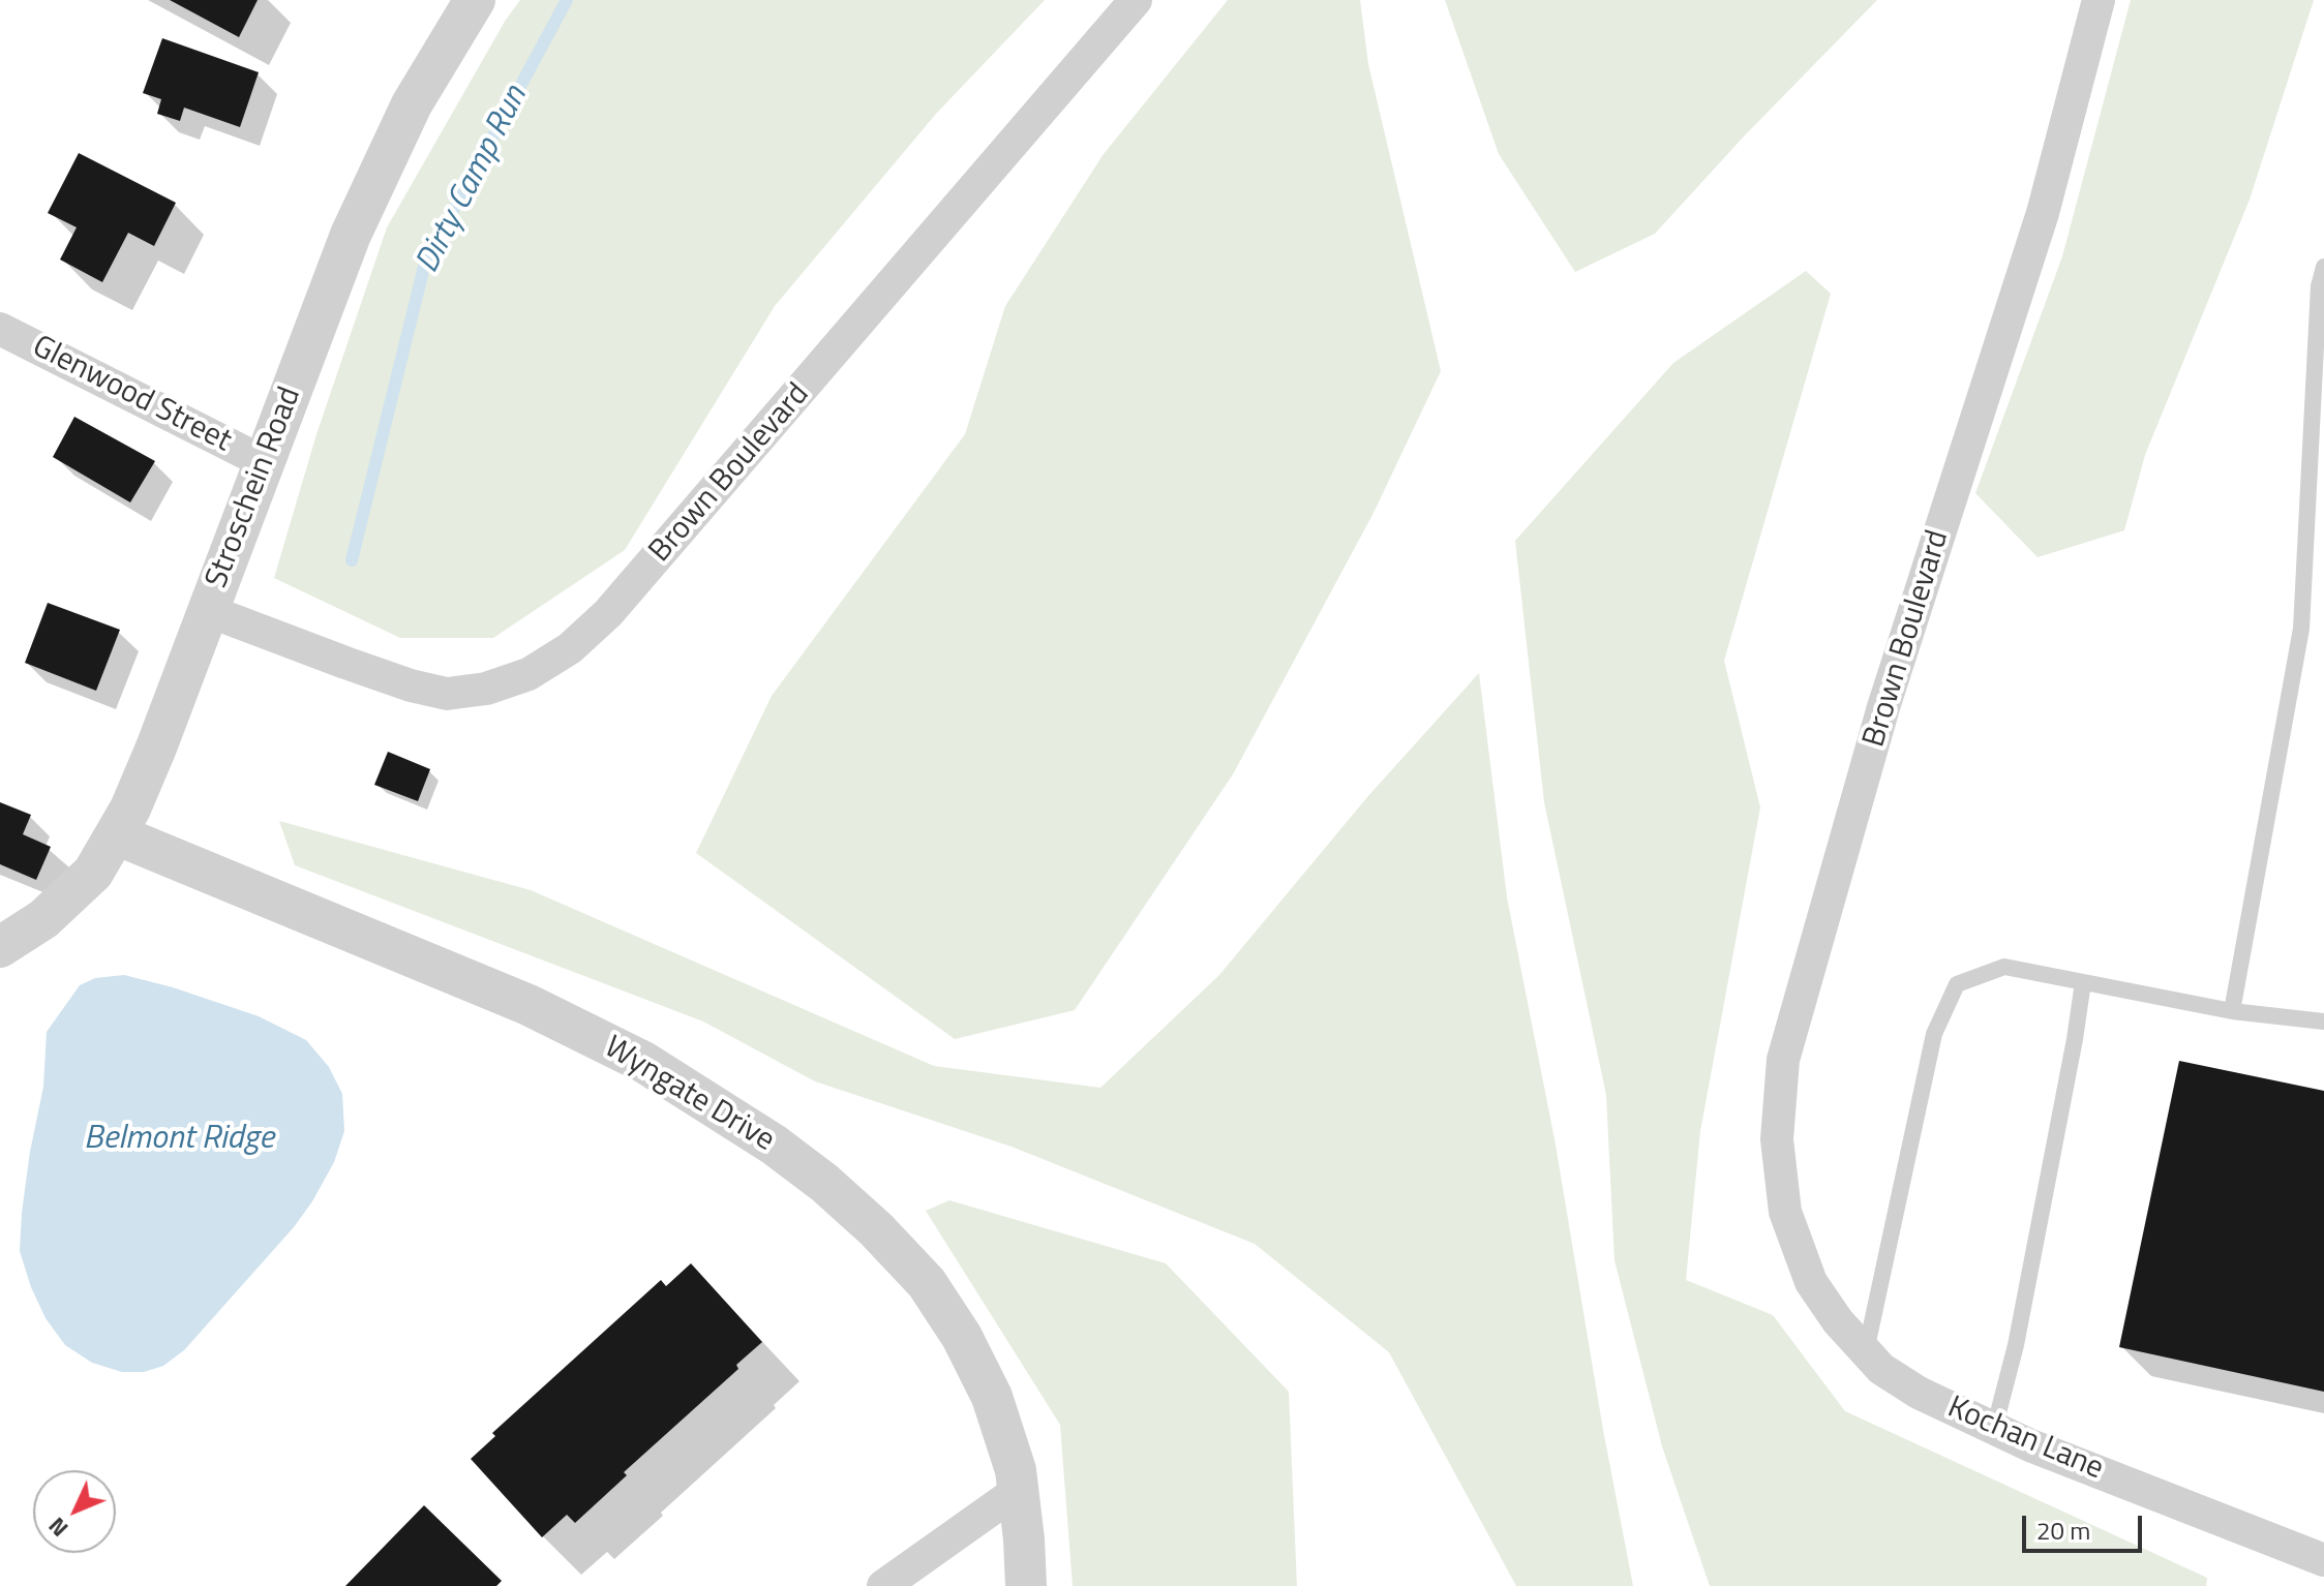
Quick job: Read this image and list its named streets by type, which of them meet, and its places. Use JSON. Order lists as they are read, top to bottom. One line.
{"streets":{"street":["Glenwood Street","Brown Boulevard","Stroschein Road","Wyngate Drive","Kochan Lane"]},"crossings":[["Glenwood Street","Stroschein Road"],["Brown Boulevard","Stroschein Road"],["Brown Boulevard","Kochan Lane"],["Stroschein Road","Wyngate Drive"]],"water":["Dirty Camp Run","Belmont Ridge"],"scale_bar":"20 m","north":"bottom left"}
